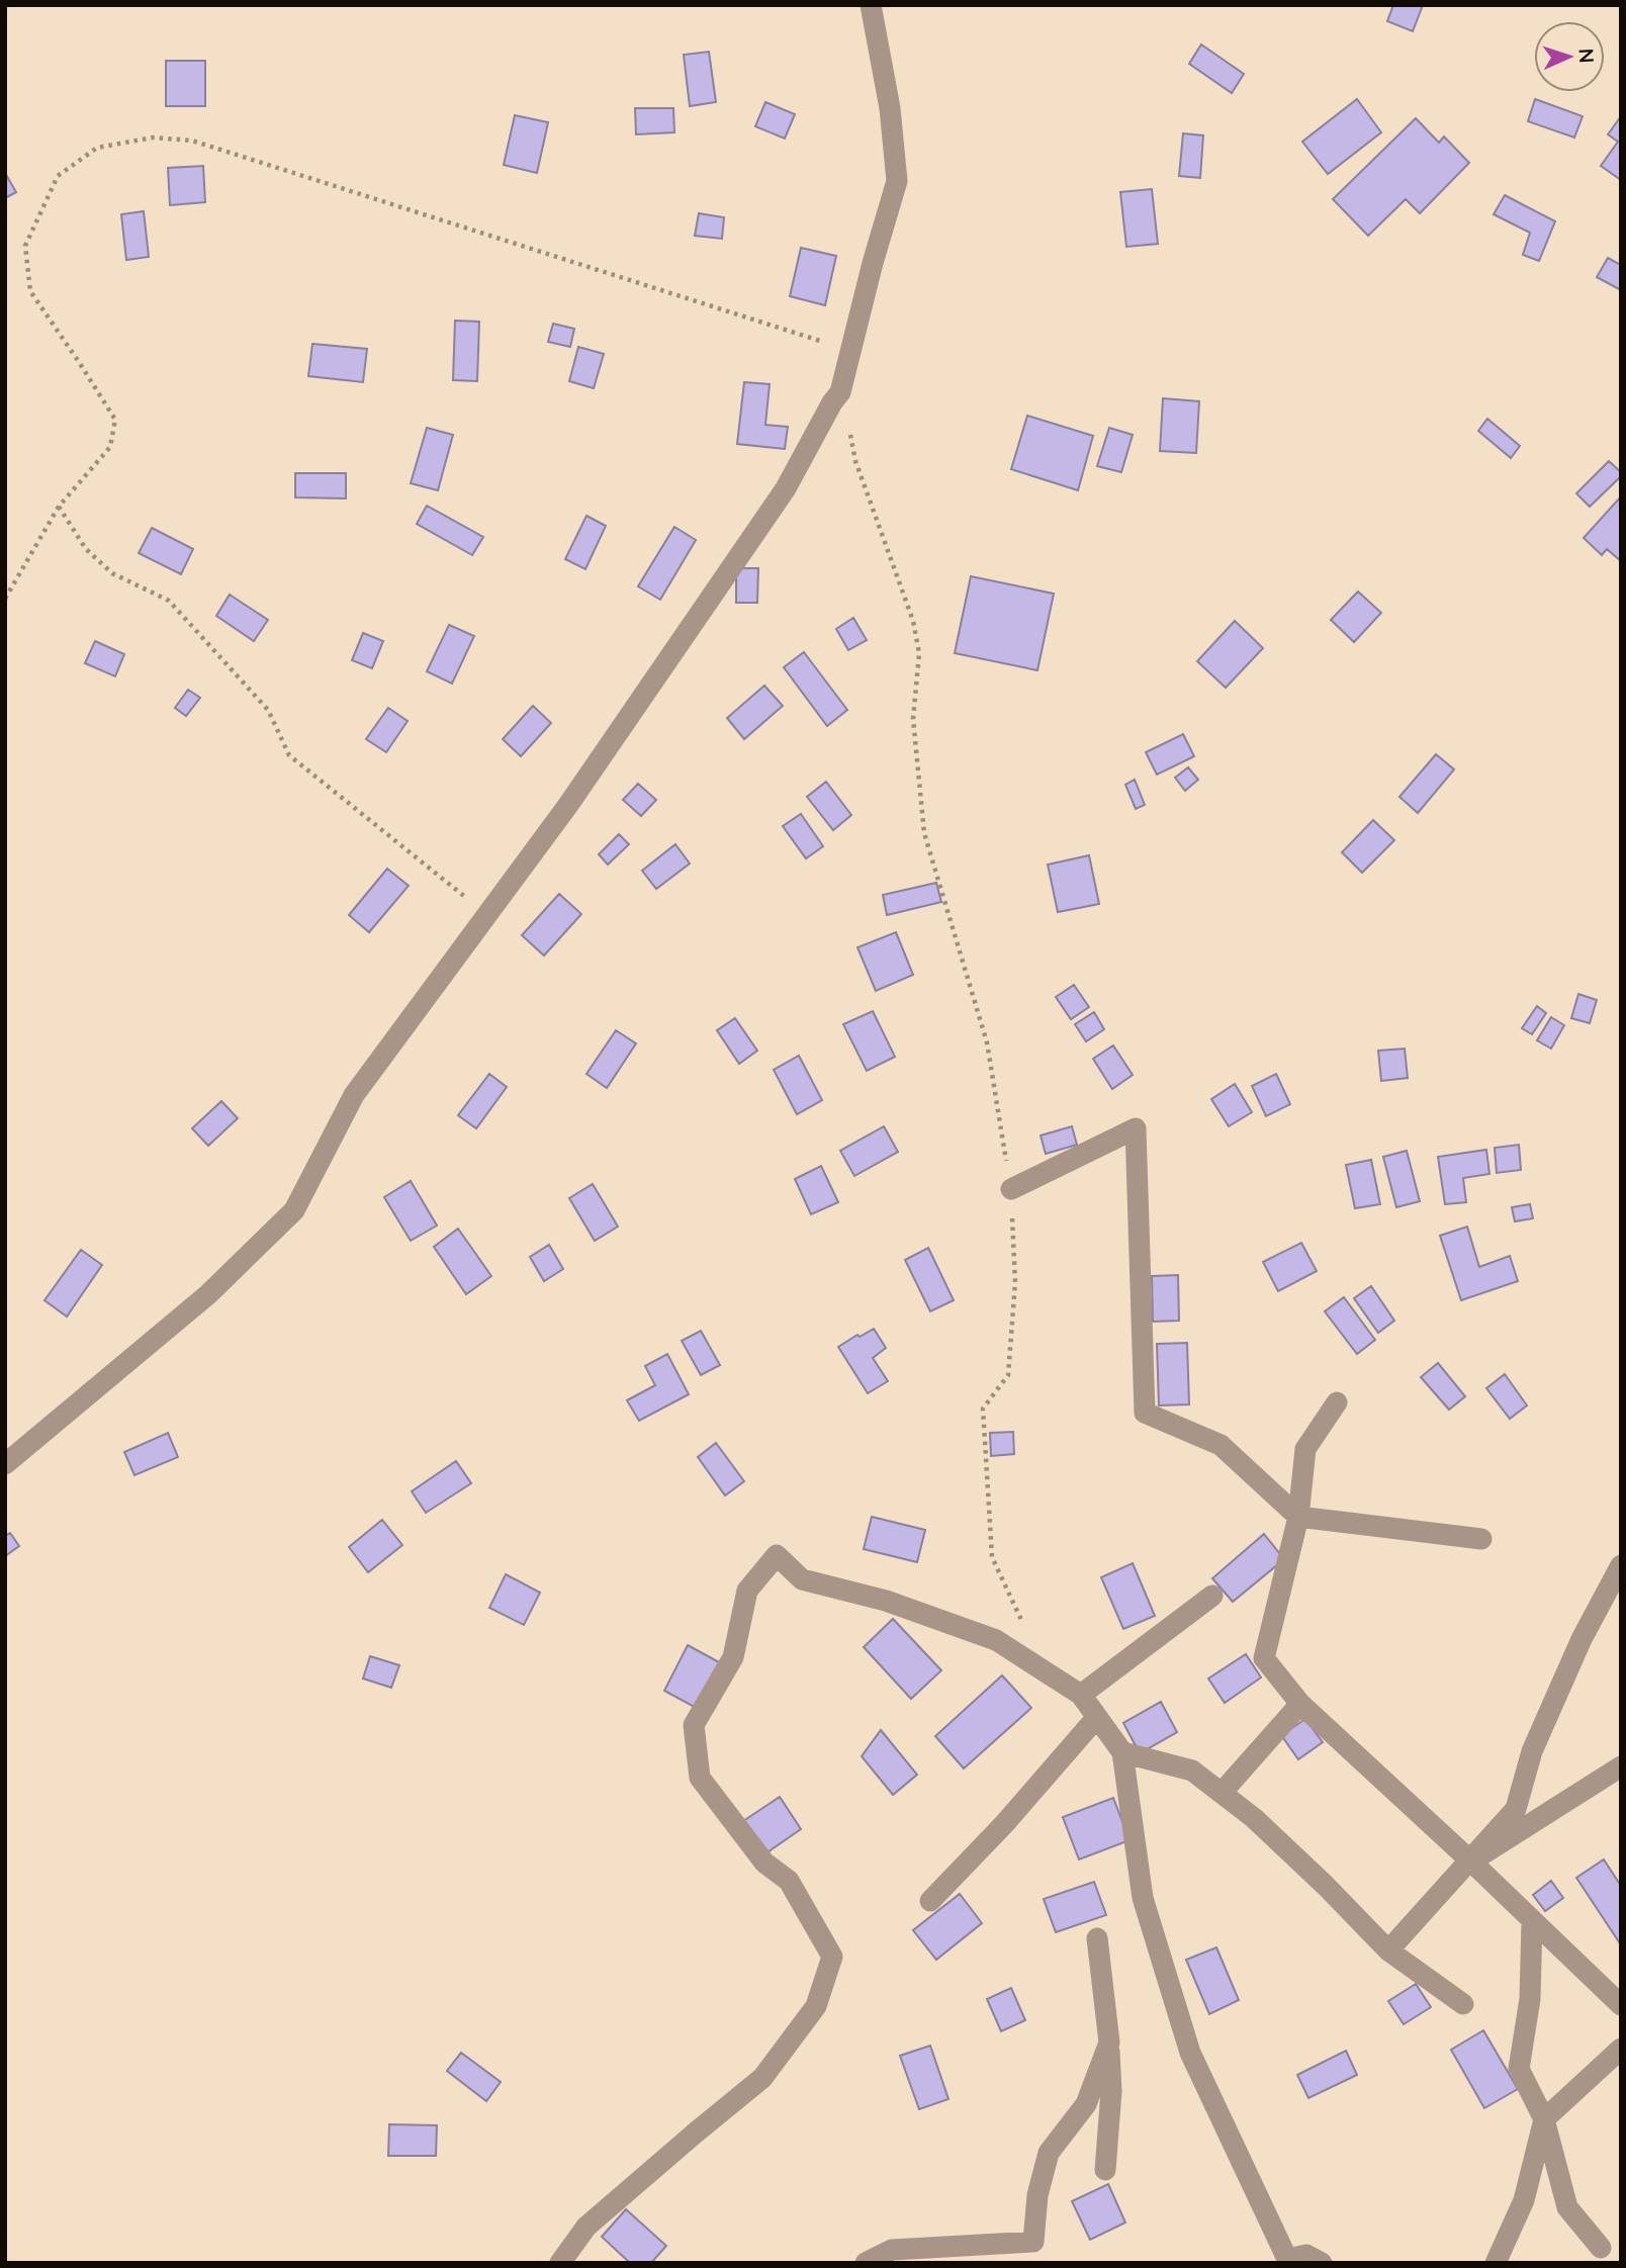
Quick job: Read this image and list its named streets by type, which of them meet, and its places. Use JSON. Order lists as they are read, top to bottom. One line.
{"north":"right"}
